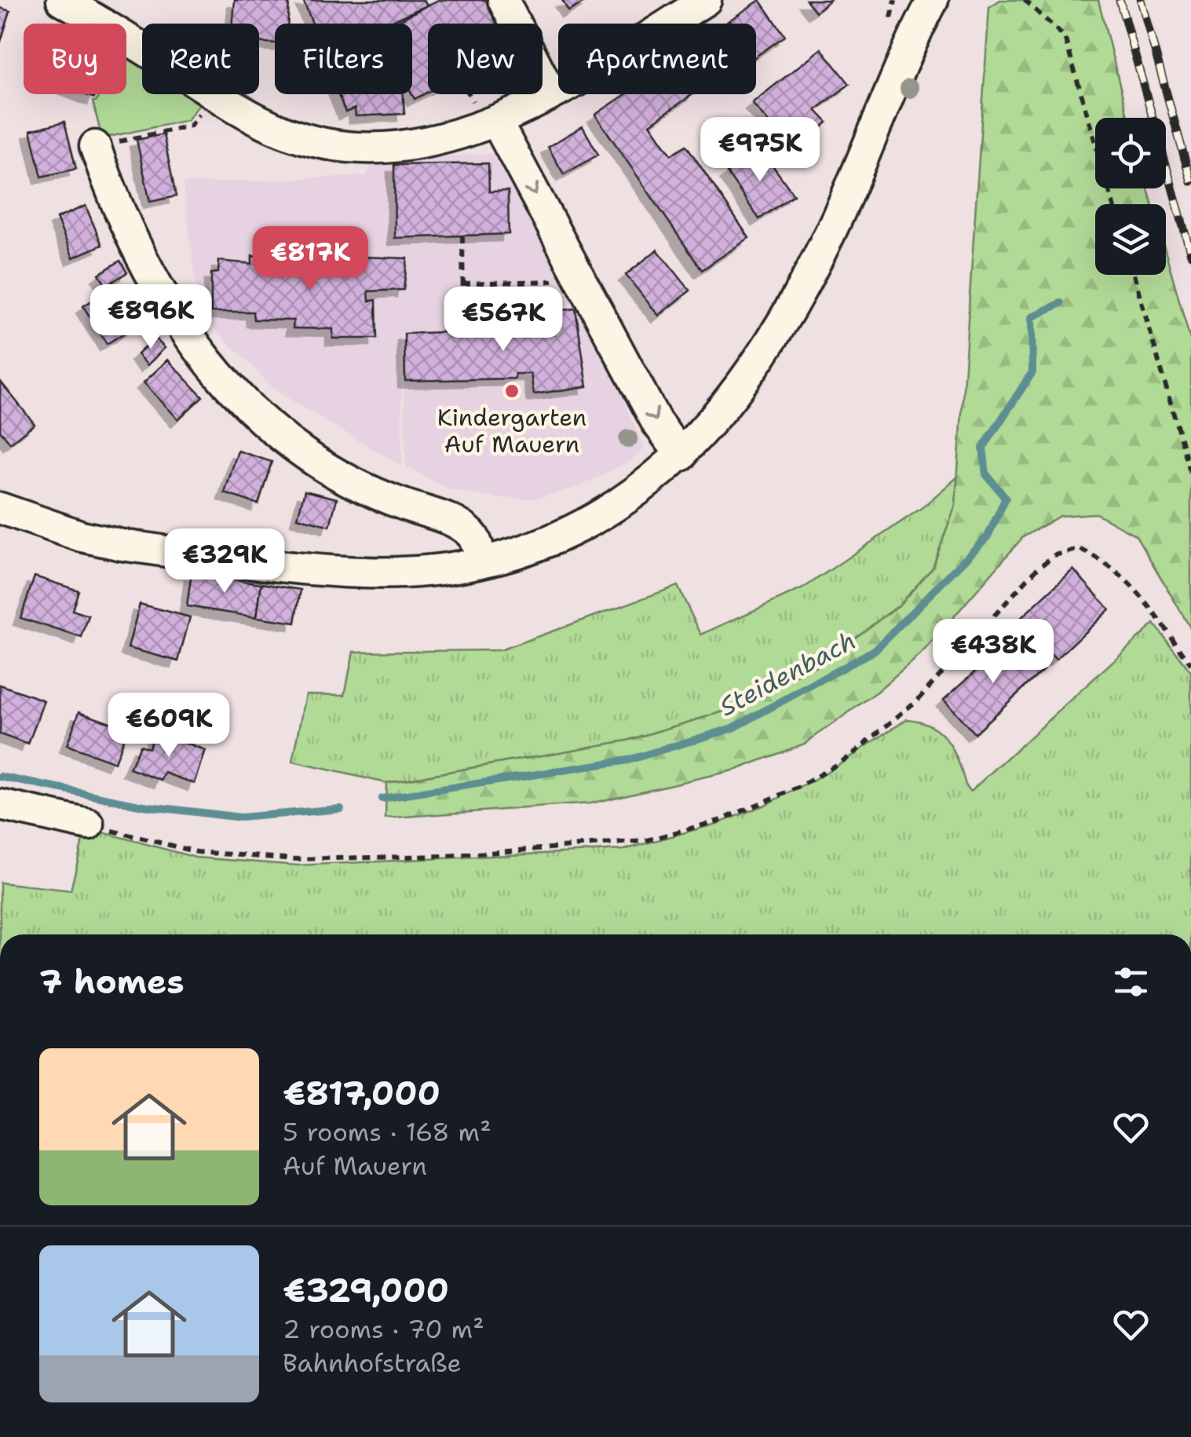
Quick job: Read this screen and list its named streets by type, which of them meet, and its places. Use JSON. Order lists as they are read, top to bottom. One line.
{"water":["Steidenbach"],"places":["Kindergarten Auf Mauern"],"page":{"chip":["Buy","Rent","Filters","New","Apartment"],"price":["€975K","€817K","€896K","€567K","€329K","€438K","€609K"],"heading":"7 homes","list":[{"name":"€817,000","note":"5 rooms · 168 m² · Auf Mauern"},{"name":"€329,000","note":"2 rooms · 70 m² · Bahnhofstraße"}]}}
